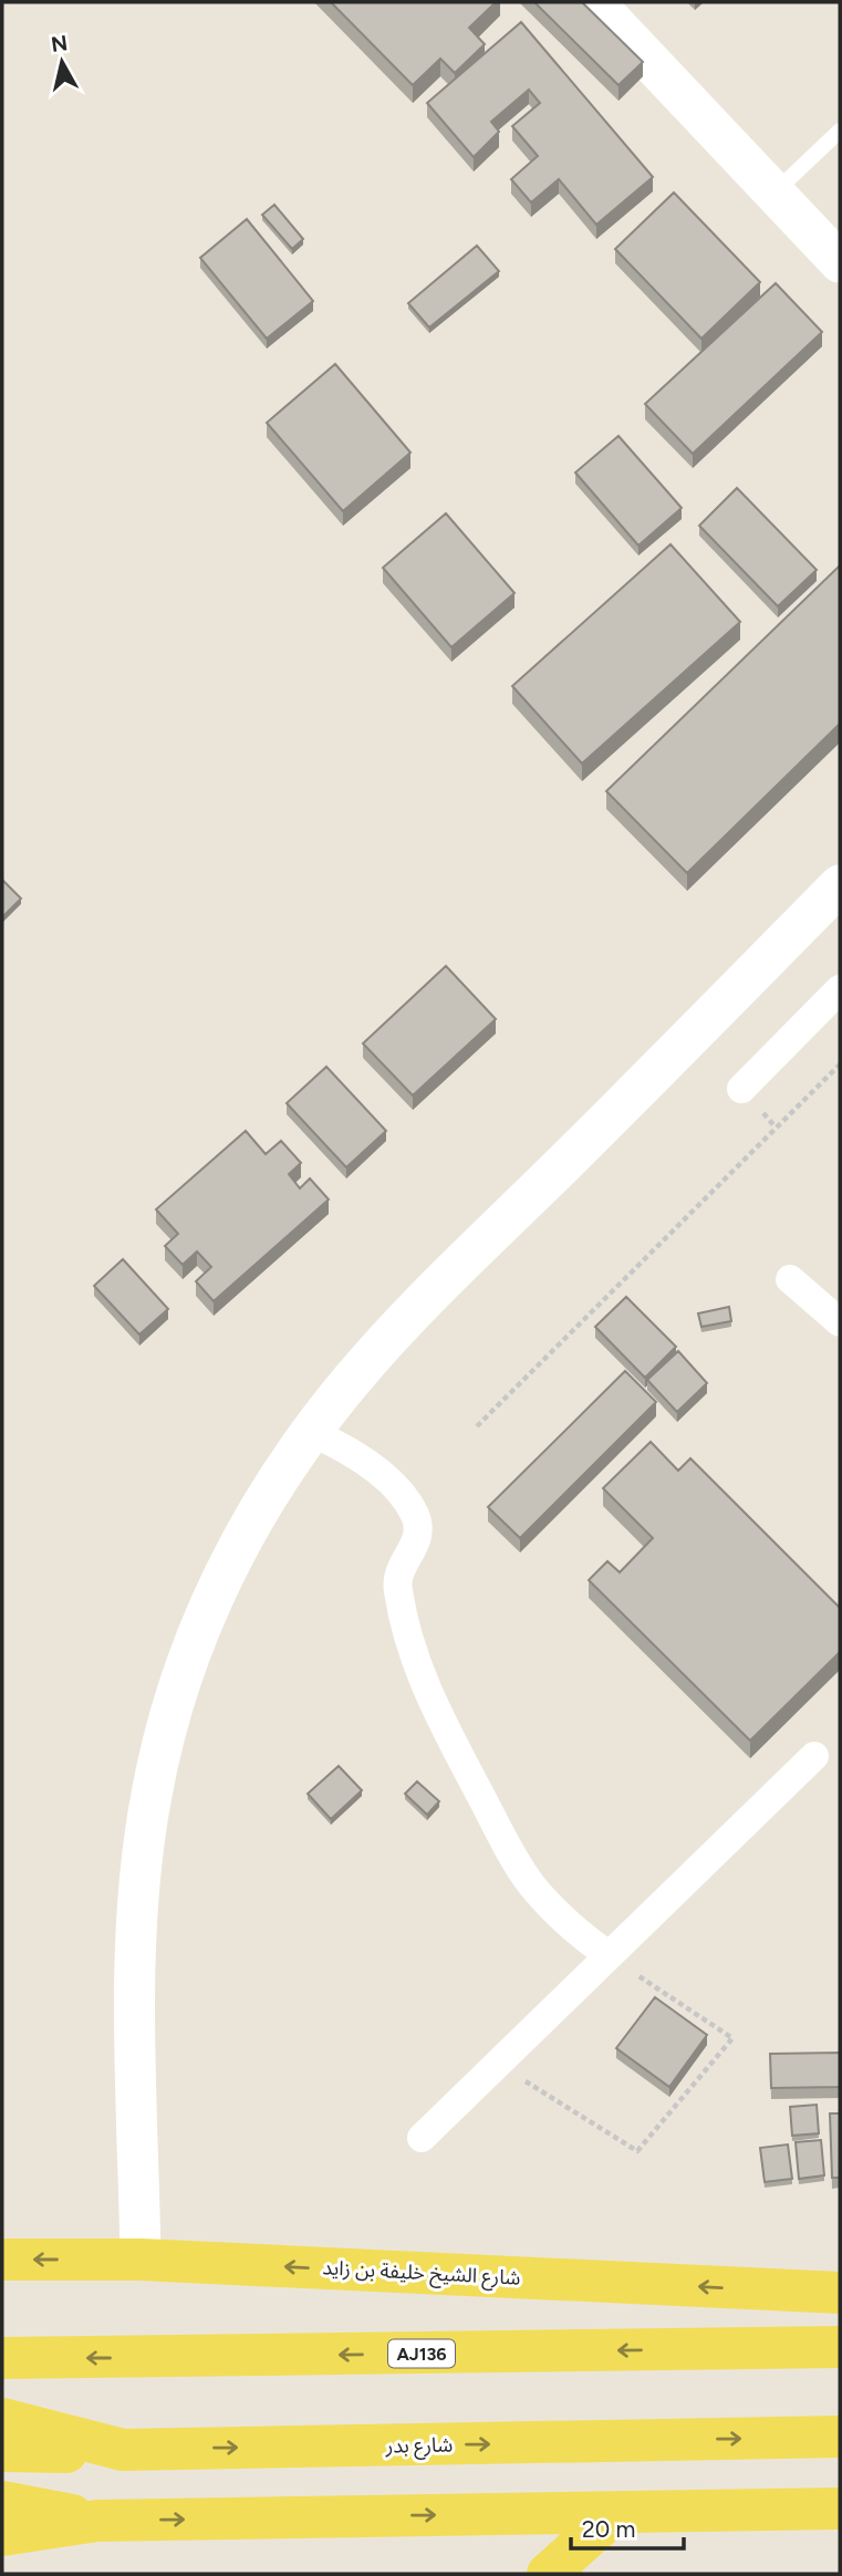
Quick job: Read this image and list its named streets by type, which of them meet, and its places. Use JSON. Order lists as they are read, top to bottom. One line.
{"streets":{"main road":["شارع الشيخ خليفة بن زايد","AJ136","شارع بدر"]},"scale_bar":"20 m","north":"top"}
